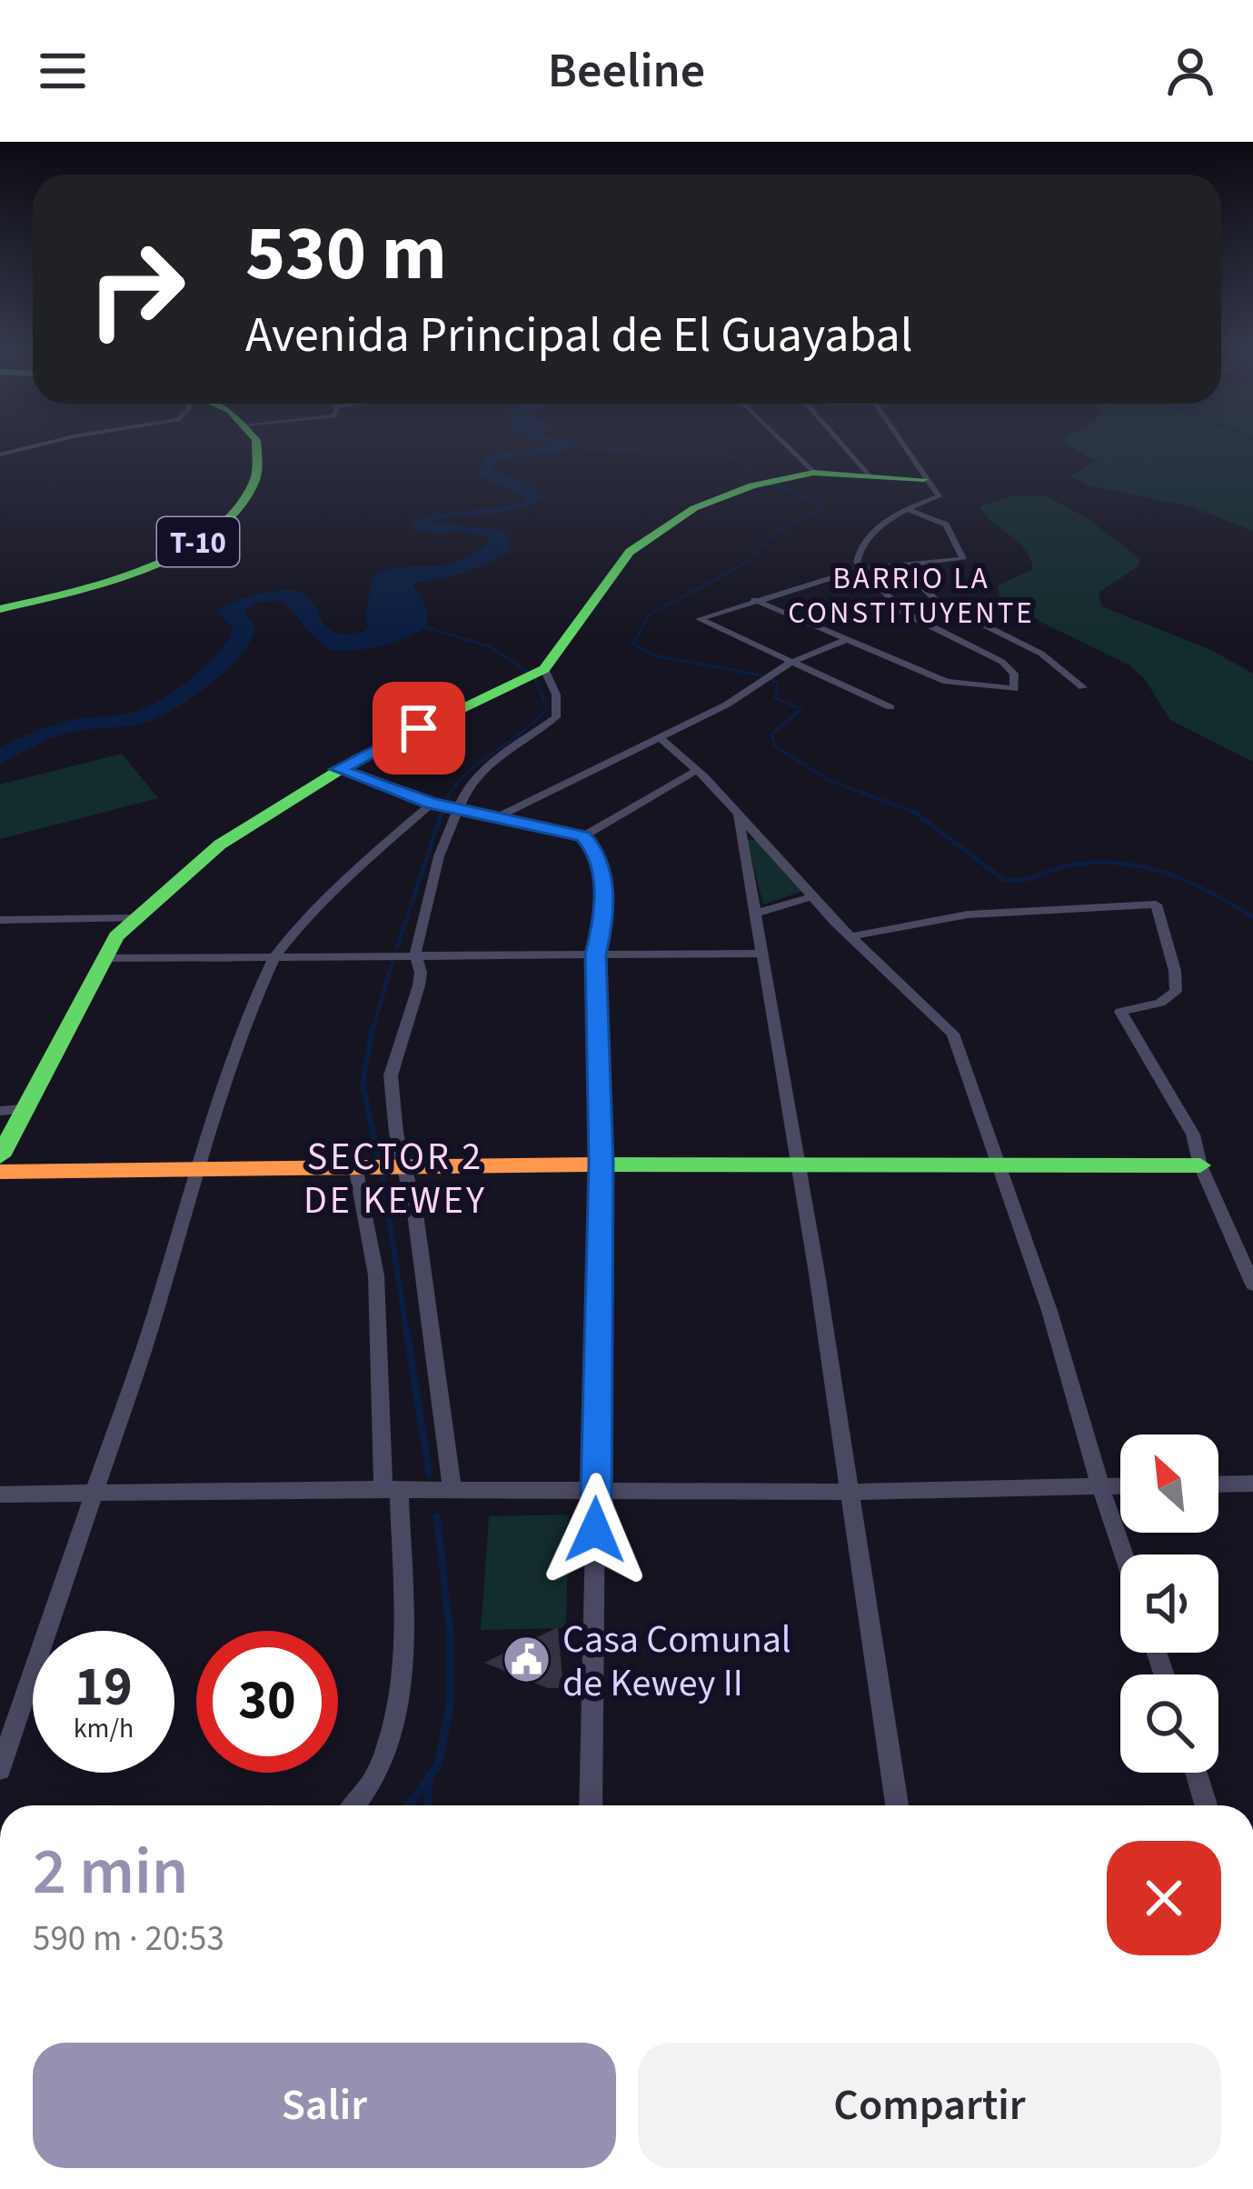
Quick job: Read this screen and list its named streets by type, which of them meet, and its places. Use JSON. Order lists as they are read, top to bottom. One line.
{"streets":{"main road":["T-10"]},"districts":["BARRIO LA CONSTITUYENTE","SECTOR 2 DE KEWEY"],"places":{"public building":["Casa Comunal de Kewey II"]},"north":"top left","page":{"header":"Beeline","turn":["530 m","Avenida Principal de El Guayabal"],"speed":"19 km/h","limit":"30","heading":["2 min","590 m · 20:53"],"buttons":["Salir","Compartir"]}}
